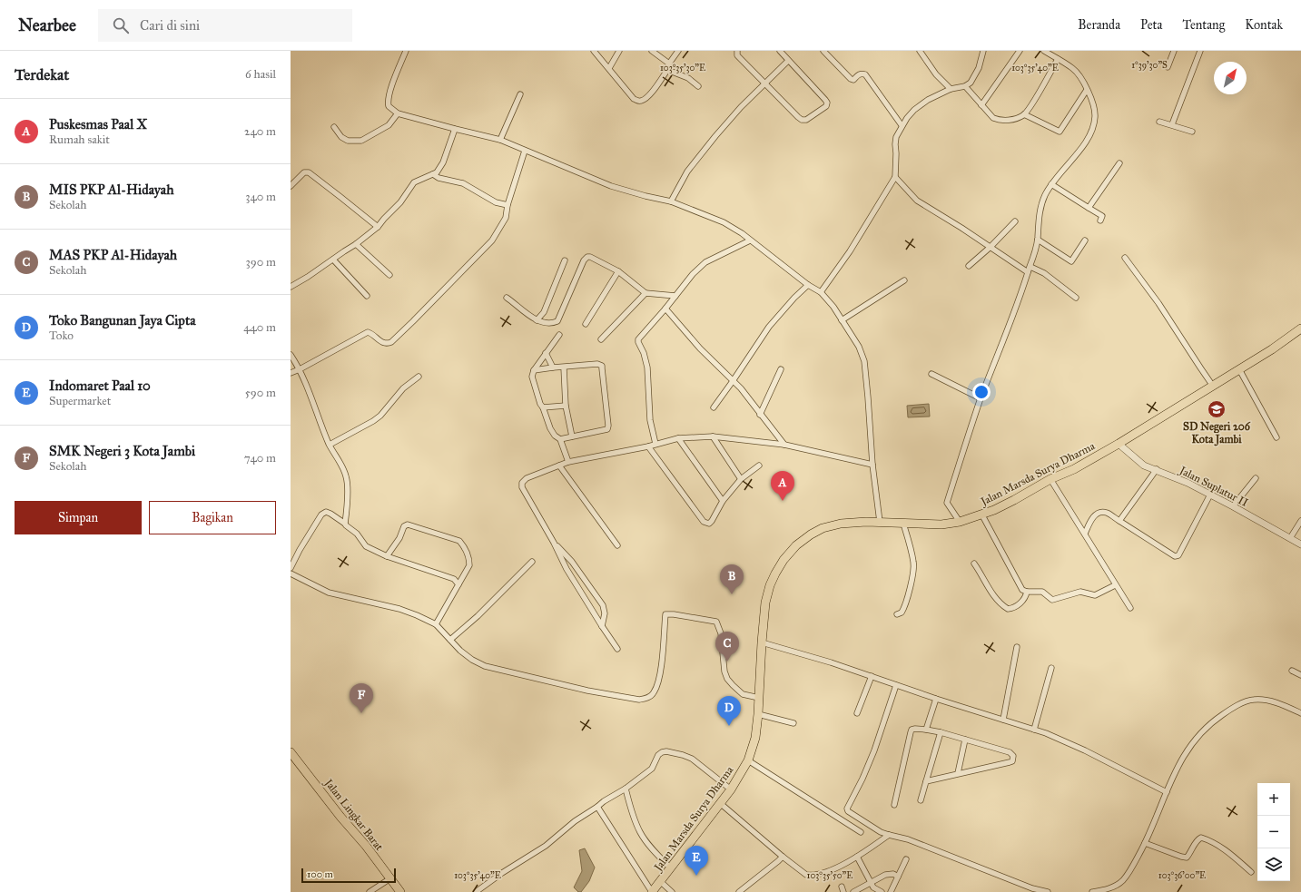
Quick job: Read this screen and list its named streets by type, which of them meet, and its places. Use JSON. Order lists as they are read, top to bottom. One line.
{"streets":{"highway":["Jalan Marsda Surya Dharma","Jalan Lingkar Barat"],"street":["Jalan Suplatur II"]},"crossings":[["Jalan Marsda Surya Dharma","Jalan Suplatur II"]],"places":{"school or university":["SD Negeri 206 Kota Jambi"]},"scale_bar":"100 m","north":"top right","page":{"header":"Nearbee","search":"Cari di sini","nav":["Beranda","Peta","Tentang","Kontak"],"heading":["Terdekat","6 hasil"],"list":[{"mark":"A","name":"Puskesmas Paal X","note":"Rumah sakit","value":"240 m"},{"mark":"B","name":"MIS PKP Al-Hidayah","note":"Sekolah","value":"340 m"},{"mark":"C","name":"MAS PKP Al-Hidayah","note":"Sekolah","value":"390 m"},{"mark":"D","name":"Toko Bangunan Jaya Cipta","note":"Toko","value":"440 m"},{"mark":"E","name":"Indomaret Paal 10","note":"Supermarket","value":"590 m"},{"mark":"F","name":"SMK Negeri 3 Kota Jambi","note":"Sekolah","value":"740 m"}],"pins":["A","B","C","F","D","E"],"buttons":["Simpan","Bagikan"],"map_buttons":["+","−"],"scale":"100 m"},"coordinates":["1°39'30\"S","103°35'30\"E","103°35'40\"E","103°35'50\"E","103°36'00\"E"]}
